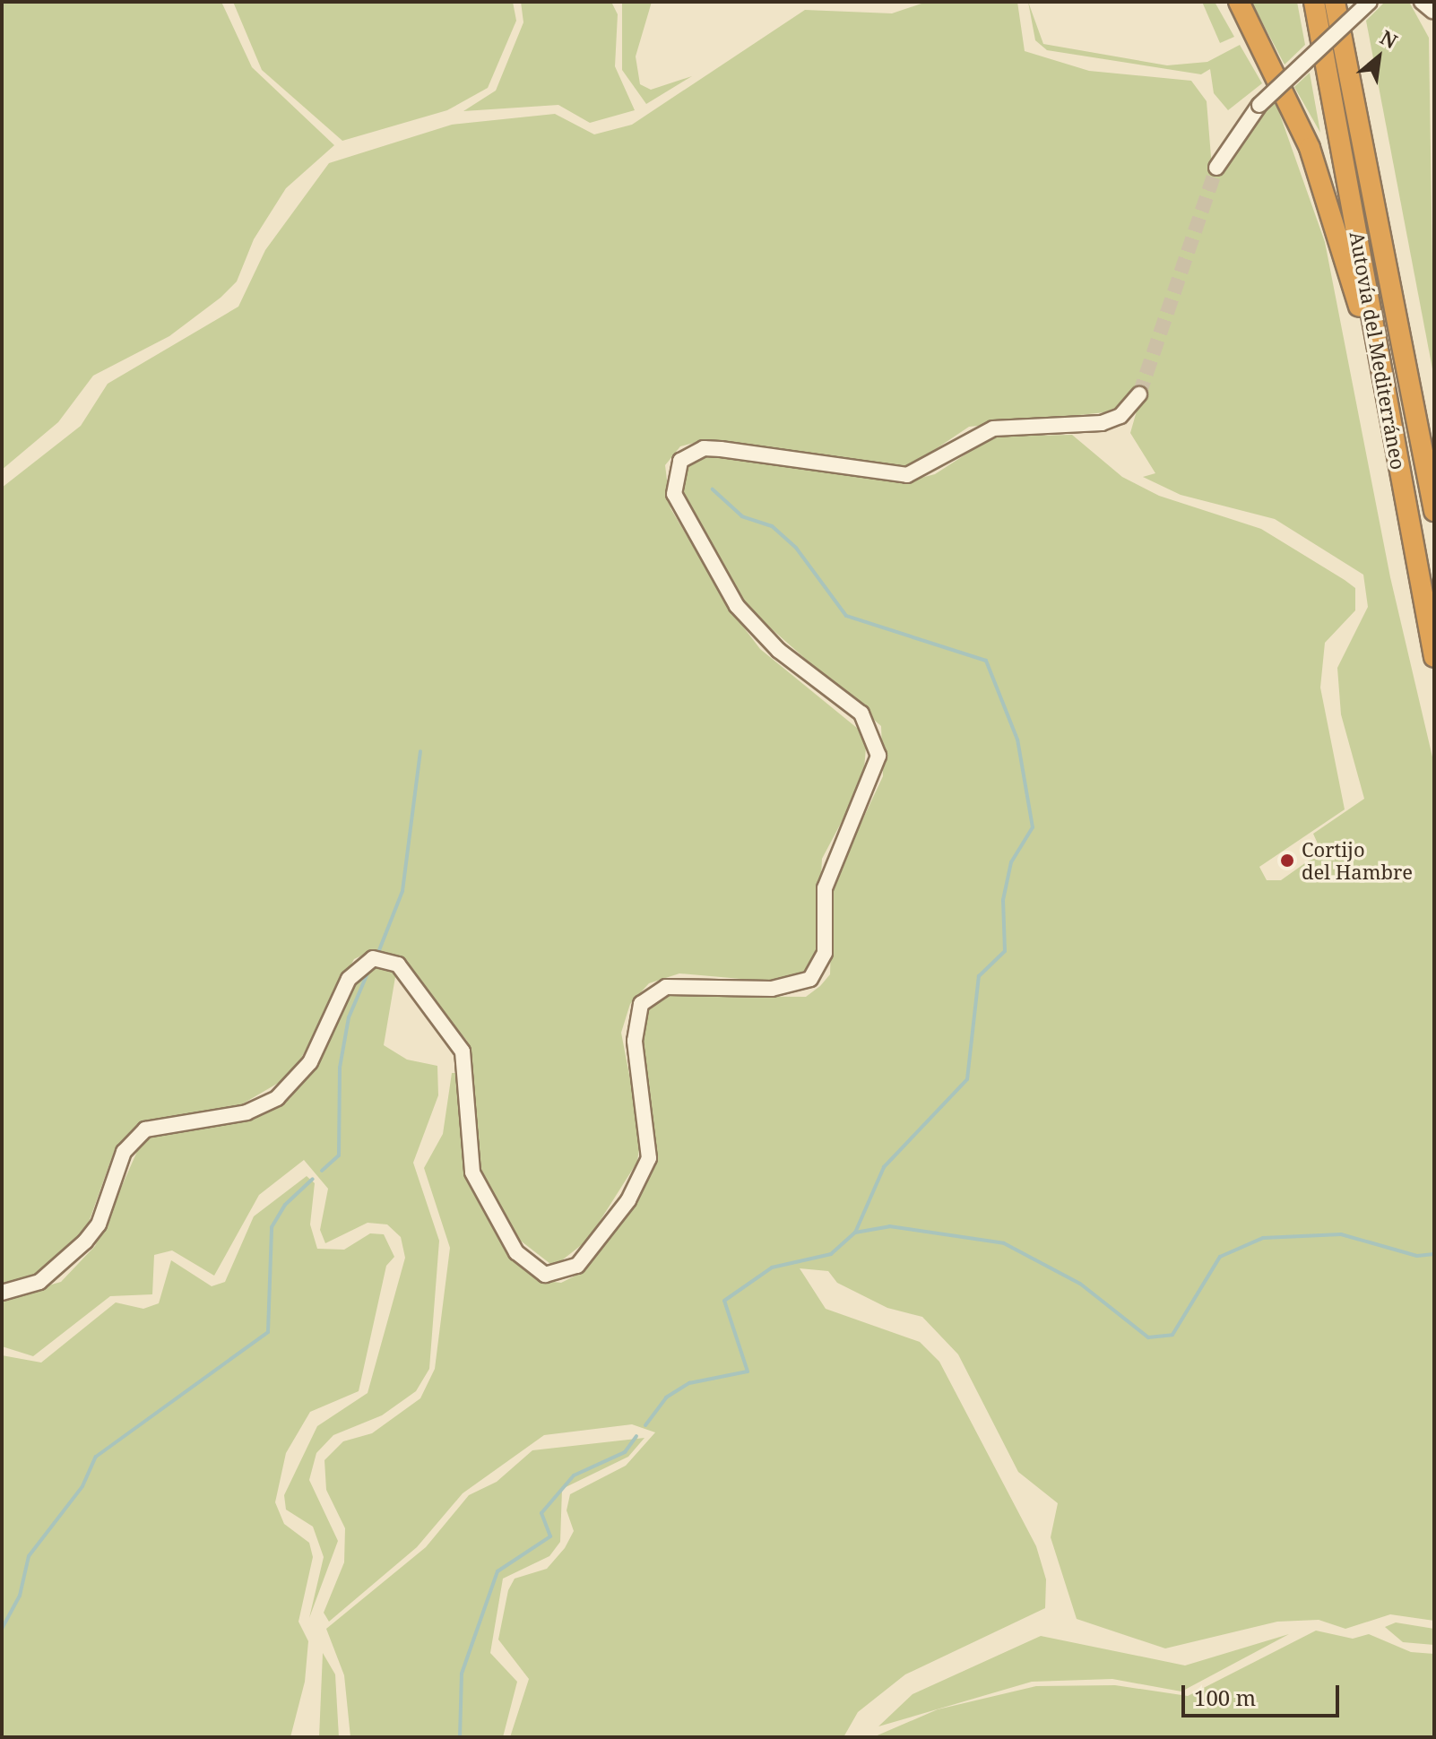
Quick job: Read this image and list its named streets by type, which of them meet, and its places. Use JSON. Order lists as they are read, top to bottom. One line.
{"streets":{"highway":["Autovía del Mediterráneo"]},"places":["Cortijo del Hambre"],"scale_bar":"100 m","north":"top right"}
